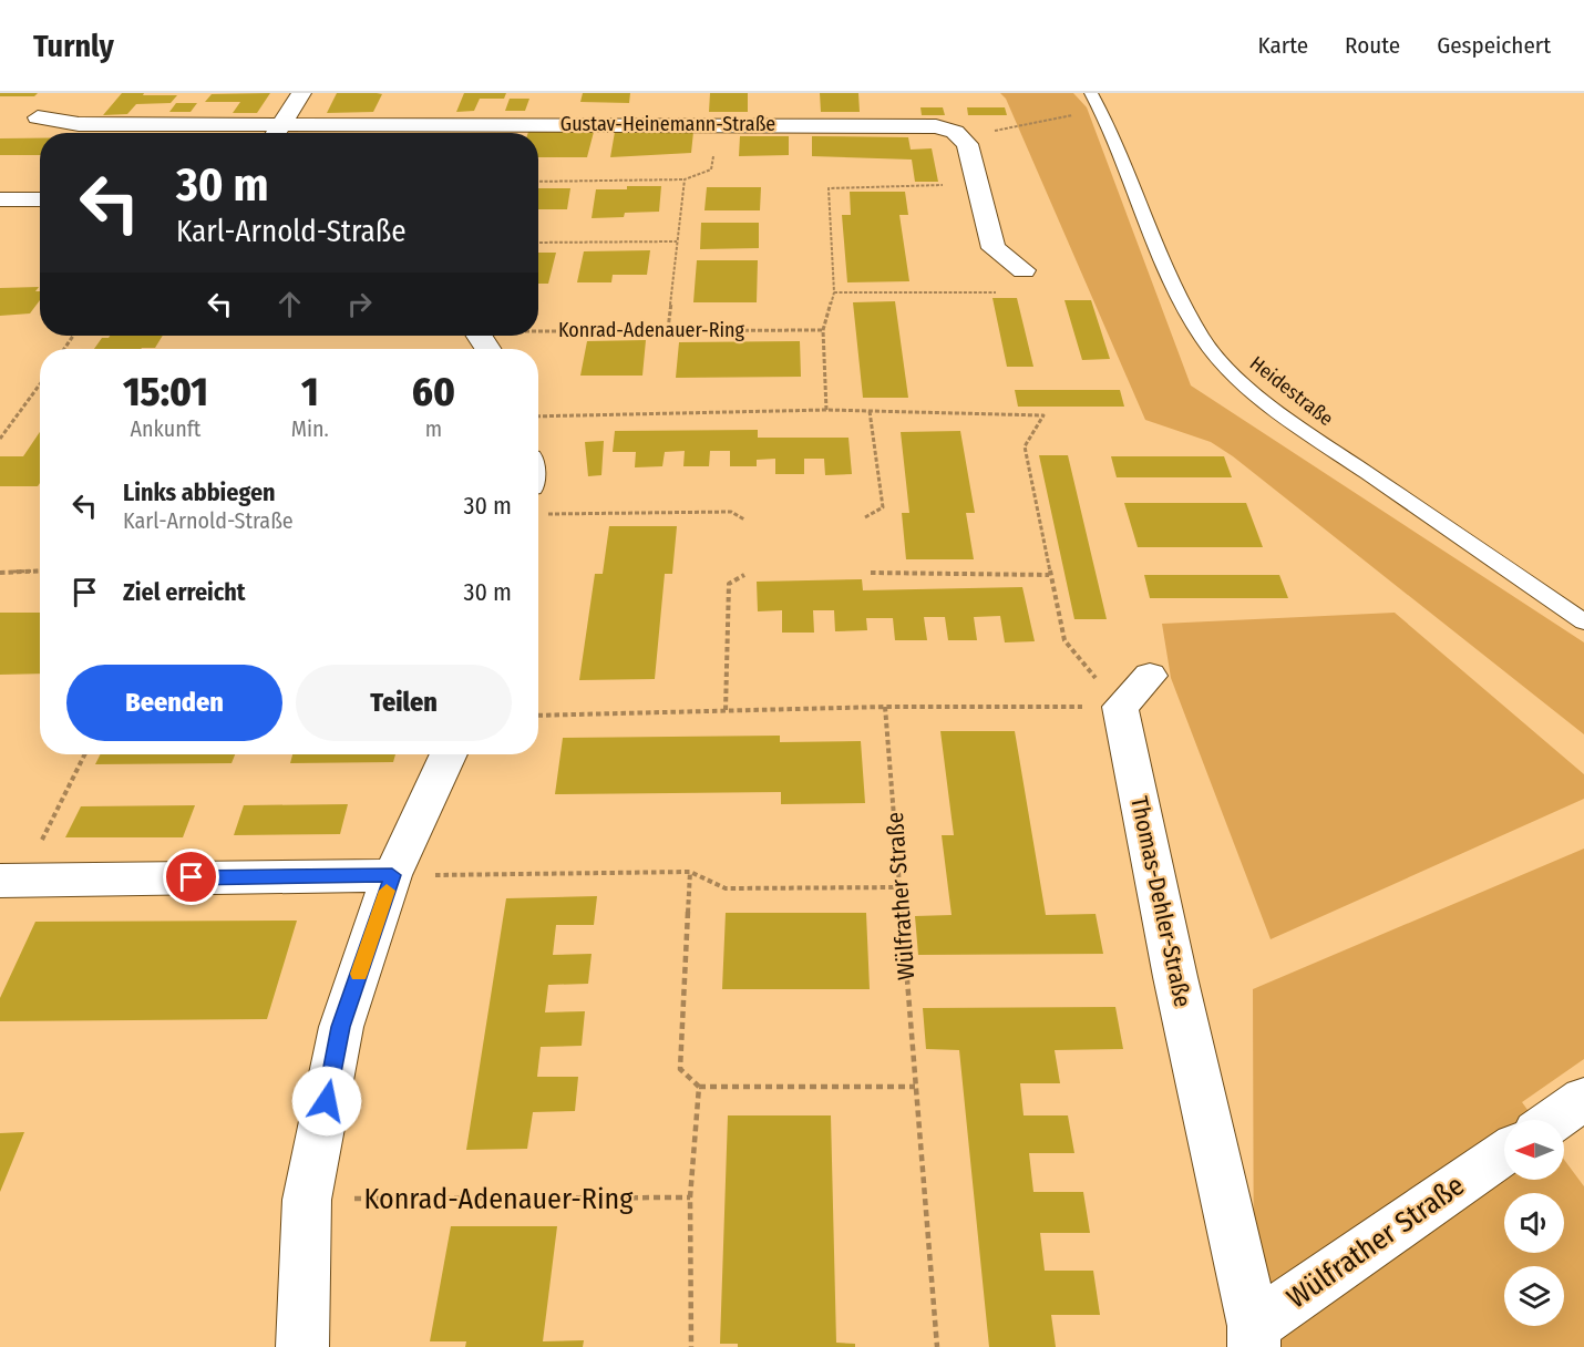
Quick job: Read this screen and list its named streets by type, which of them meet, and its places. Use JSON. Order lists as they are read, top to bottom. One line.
{"streets":{"street":["Gustav-Heinemann-Straße","Wülfrather Straße","Thomas-Dehler-Straße"],"lane":["Heidestraße"],"path":["Konrad-Adenauer-Ring"]},"crossings":[["Wülfrather Straße","Thomas-Dehler-Straße"]],"north":"left","page":{"header":"Turnly","nav":["Karte","Route","Gespeichert"],"turn":["30 m","Karl-Arnold-Straße"],"eta":["15:01","Ankunft","1","Min.","60","m"],"list":[{"name":"Links abbiegen","note":"Karl-Arnold-Straße","value":"30 m"},{"name":"Ziel erreicht","value":"30 m"}],"buttons":["Beenden","Teilen"]}}
